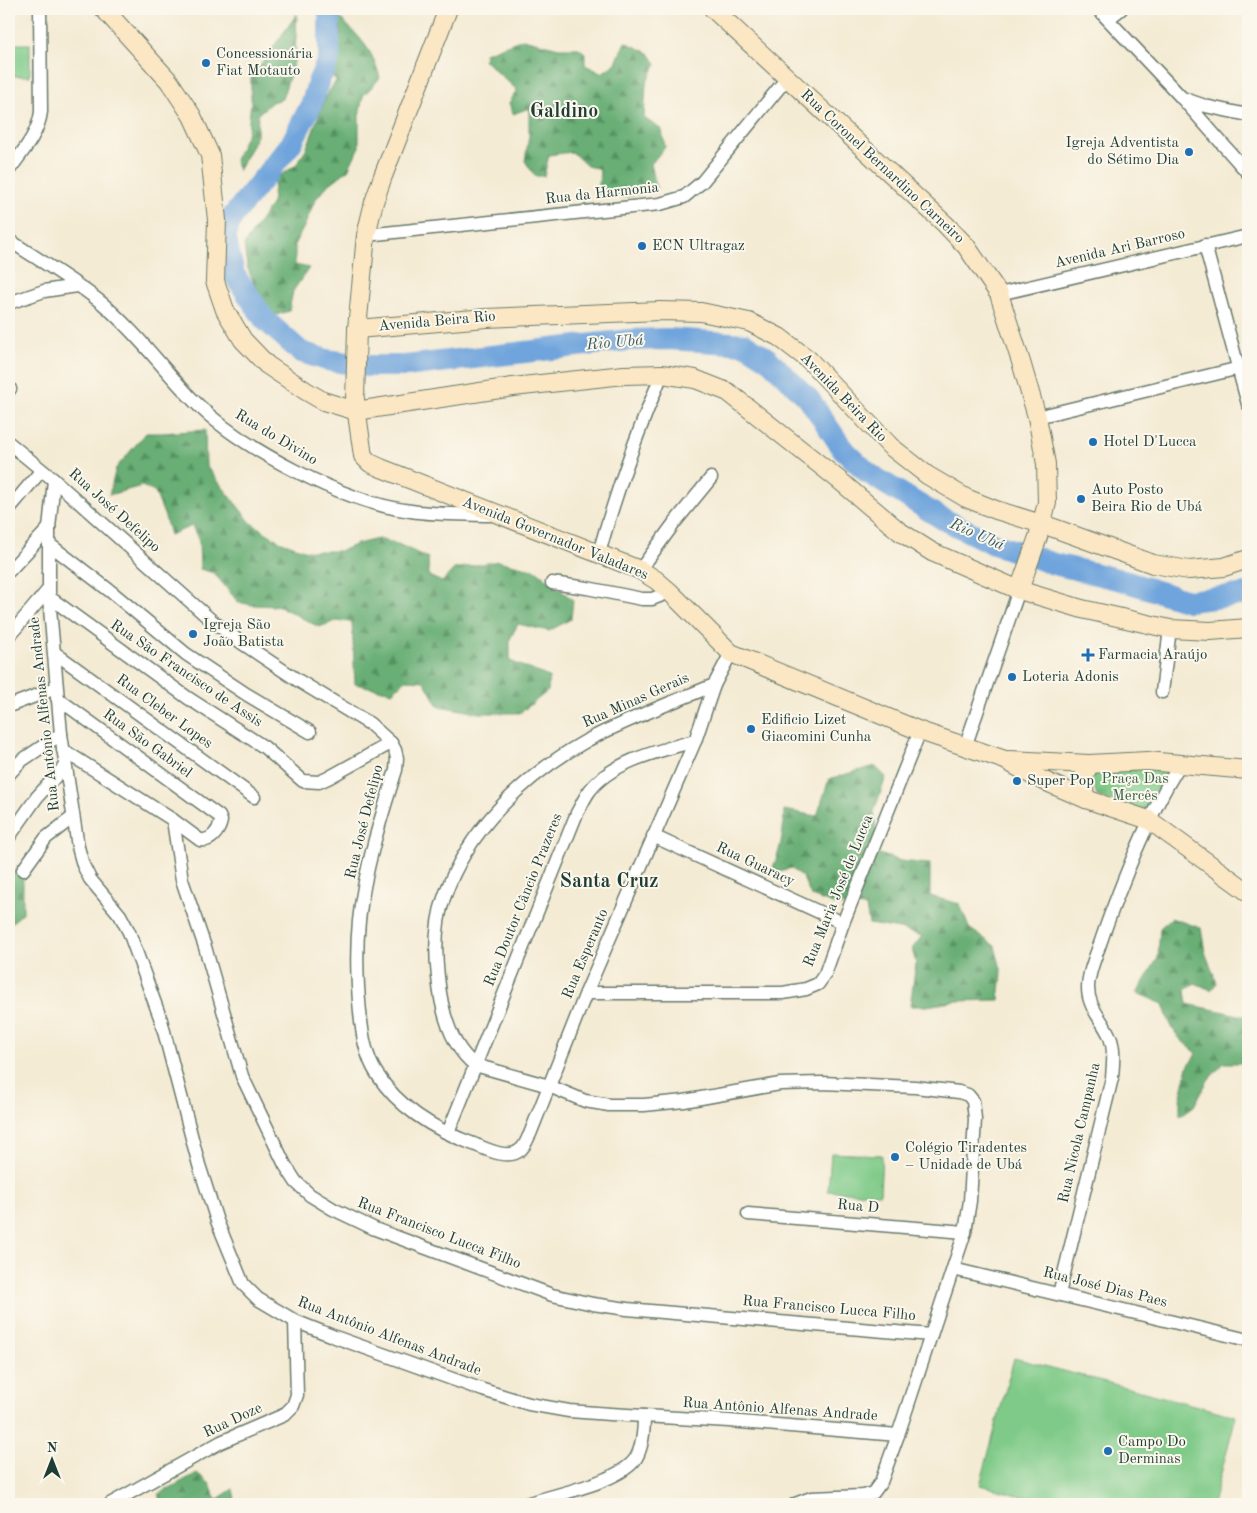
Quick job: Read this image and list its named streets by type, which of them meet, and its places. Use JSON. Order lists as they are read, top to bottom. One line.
{"streets":{"main road":["Rua Coronel Bernardino Carneiro","Avenida Beira Rio","Avenida Governador Valadares"],"street":["Rua da Harmonia","Avenida Ari Barroso","Rua do Divino","Rua José Defelipo","Rua São Francisco de Assis","Rua Minas Gerais","Rua Cleber Lopes","Rua Antônio Alfenas Andrade","Rua São Gabriel","Rua Guaracy","Rua Maria José de Lucca","Rua Doutor Câncio Prazeres","Rua Esperanto","Rua Nicola Campanha","Rua D","Rua Francisco Lucca Filho","Rua José Dias Paes","Rua Doze"]},"crossings":[["Rua Coronel Bernardino Carneiro","Rua da Harmonia"],["Rua Coronel Bernardino Carneiro","Avenida Ari Barroso"],["Rua Coronel Bernardino Carneiro","Avenida Beira Rio"],["Rua do Divino","Avenida Governador Valadares"],["Rua José Defelipo","Rua São Francisco de Assis"],["Rua José Defelipo","Rua Antônio Alfenas Andrade"],["Rua José Defelipo","Rua Doutor Câncio Prazeres"],["Rua José Defelipo","Rua Esperanto"],["Avenida Governador Valadares","Rua Minas Gerais"],["Avenida Governador Valadares","Rua Maria José de Lucca"],["Rua São Francisco de Assis","Rua Antônio Alfenas Andrade"],["Rua Minas Gerais","Rua Doutor Câncio Prazeres"],["Rua Minas Gerais","Rua Esperanto"],["Rua Cleber Lopes","Rua Antônio Alfenas Andrade"],["Rua Antônio Alfenas Andrade","Rua São Gabriel"],["Rua Antônio Alfenas Andrade","Rua Doze"],["Rua São Gabriel","Rua Francisco Lucca Filho"],["Rua Guaracy","Rua Maria José de Lucca"],["Rua Guaracy","Rua Esperanto"],["Rua Maria José de Lucca","Rua Esperanto"],["Rua Doutor Câncio Prazeres","Rua Esperanto"],["Rua Nicola Campanha","Rua José Dias Paes"]],"districts":["Galdino","Santa Cruz"],"water":["Rio Ubá"],"parks":["Praça Das Mercês"],"places":{"other":["Concessionária Fiat Motauto","Igreja Adventista do Sétimo Dia","ECN Ultragaz","Hotel D'Lucca","Auto Posto Beira Rio de Ubá","Igreja São João Batista","Loteria Adonis","Edificio Lizet Giacomini Cunha","Super Pop","Colégio Tiradentes – Unidade de Ubá","Campo Do Derminas"],"health":["Farmacia Araújo"]},"north":"top"}
